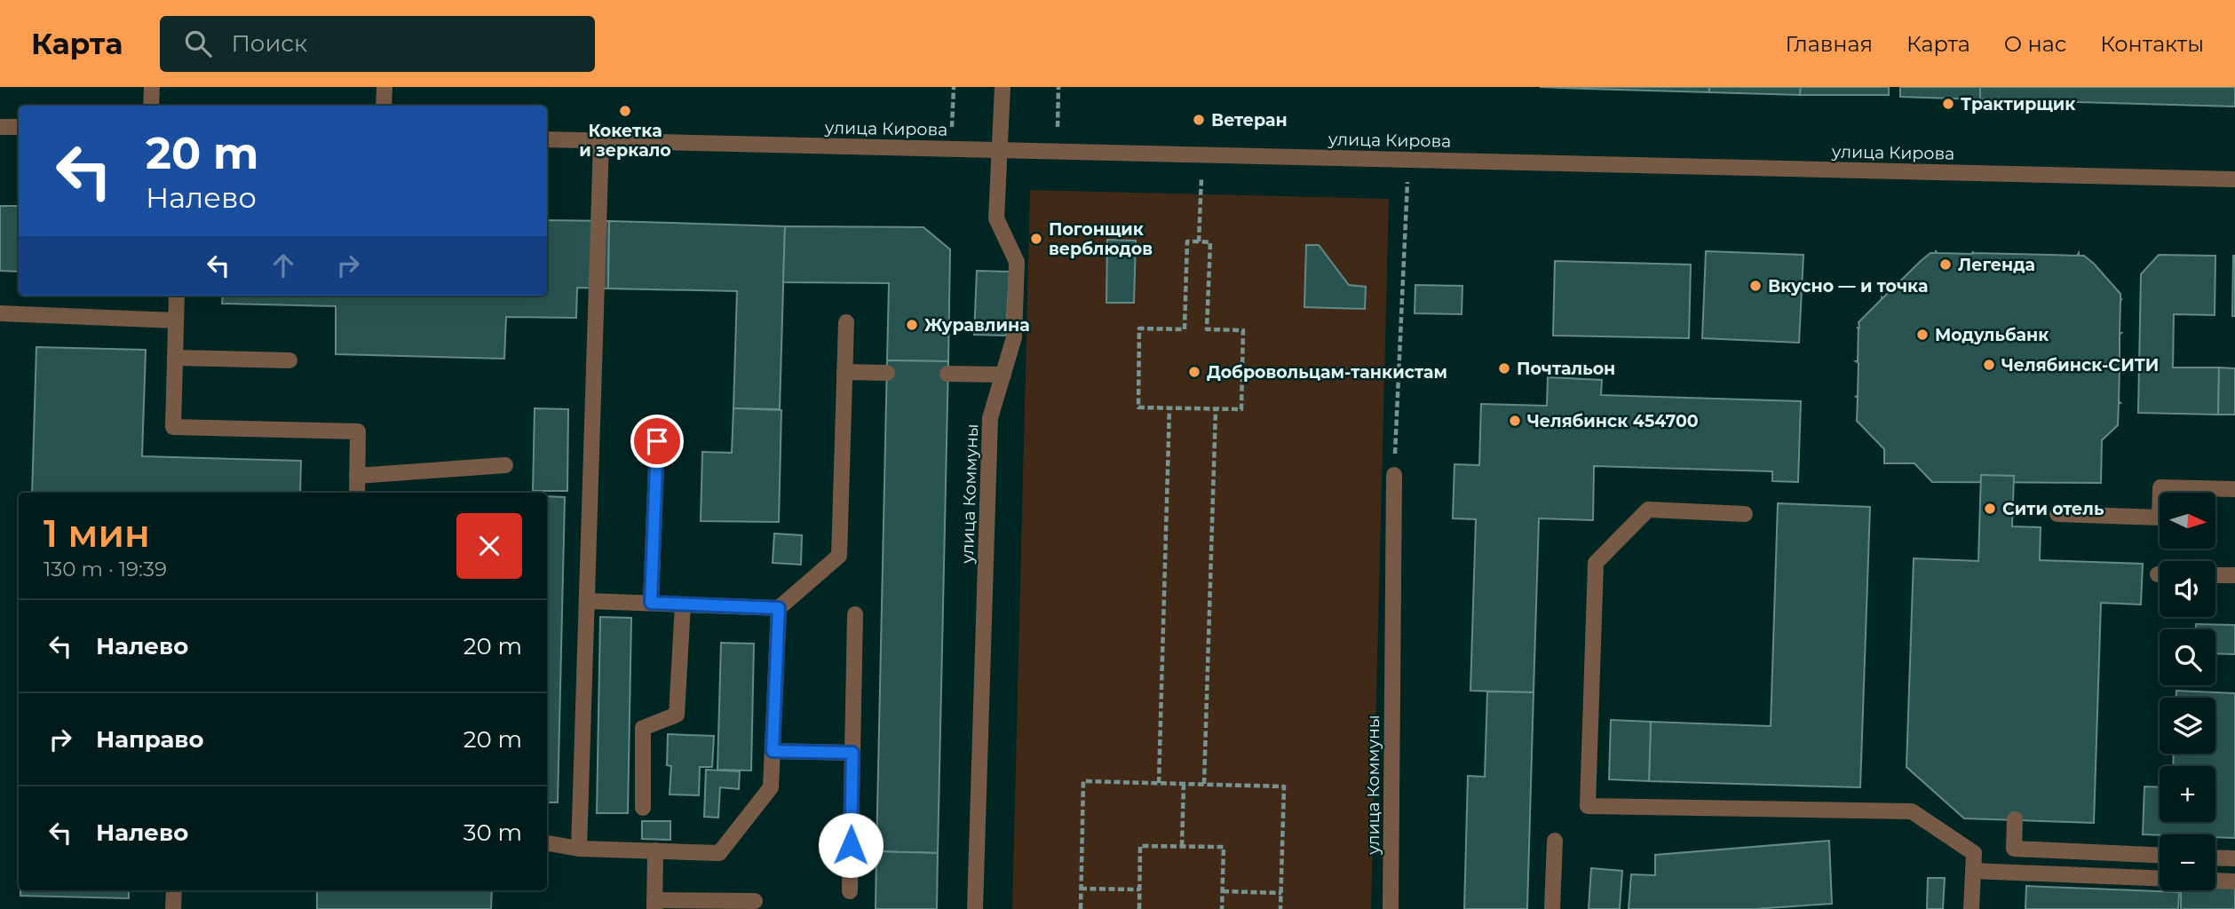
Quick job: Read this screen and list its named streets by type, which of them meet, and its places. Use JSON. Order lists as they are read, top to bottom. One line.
{"streets":{"street":["улица Кирова","улица Коммуны"]},"crossings":[["улица Кирова","улица Коммуны"]],"places":["Трактирщик","Кокетка и зеркало","Ветеран","Погонщик верблюдов","Легенда","Вкусно — и точка","Журавлина","Модульбанк","Челябинск-СИТИ","Почтальон","Добровольцам-танкистам","Челябинск 454700","Сити отель"],"north":"right","page":{"header":"Карта","search":"Поиск","nav":["Главная","Карта","О нас","Контакты"],"turn":["20 m","Налево"],"map_buttons":["+","−"],"heading":["1 мин","130 m · 19:39"],"list":[{"name":"Налево","value":"20 m"},{"name":"Направо","value":"20 m"},{"name":"Налево","value":"30 m"}]}}
